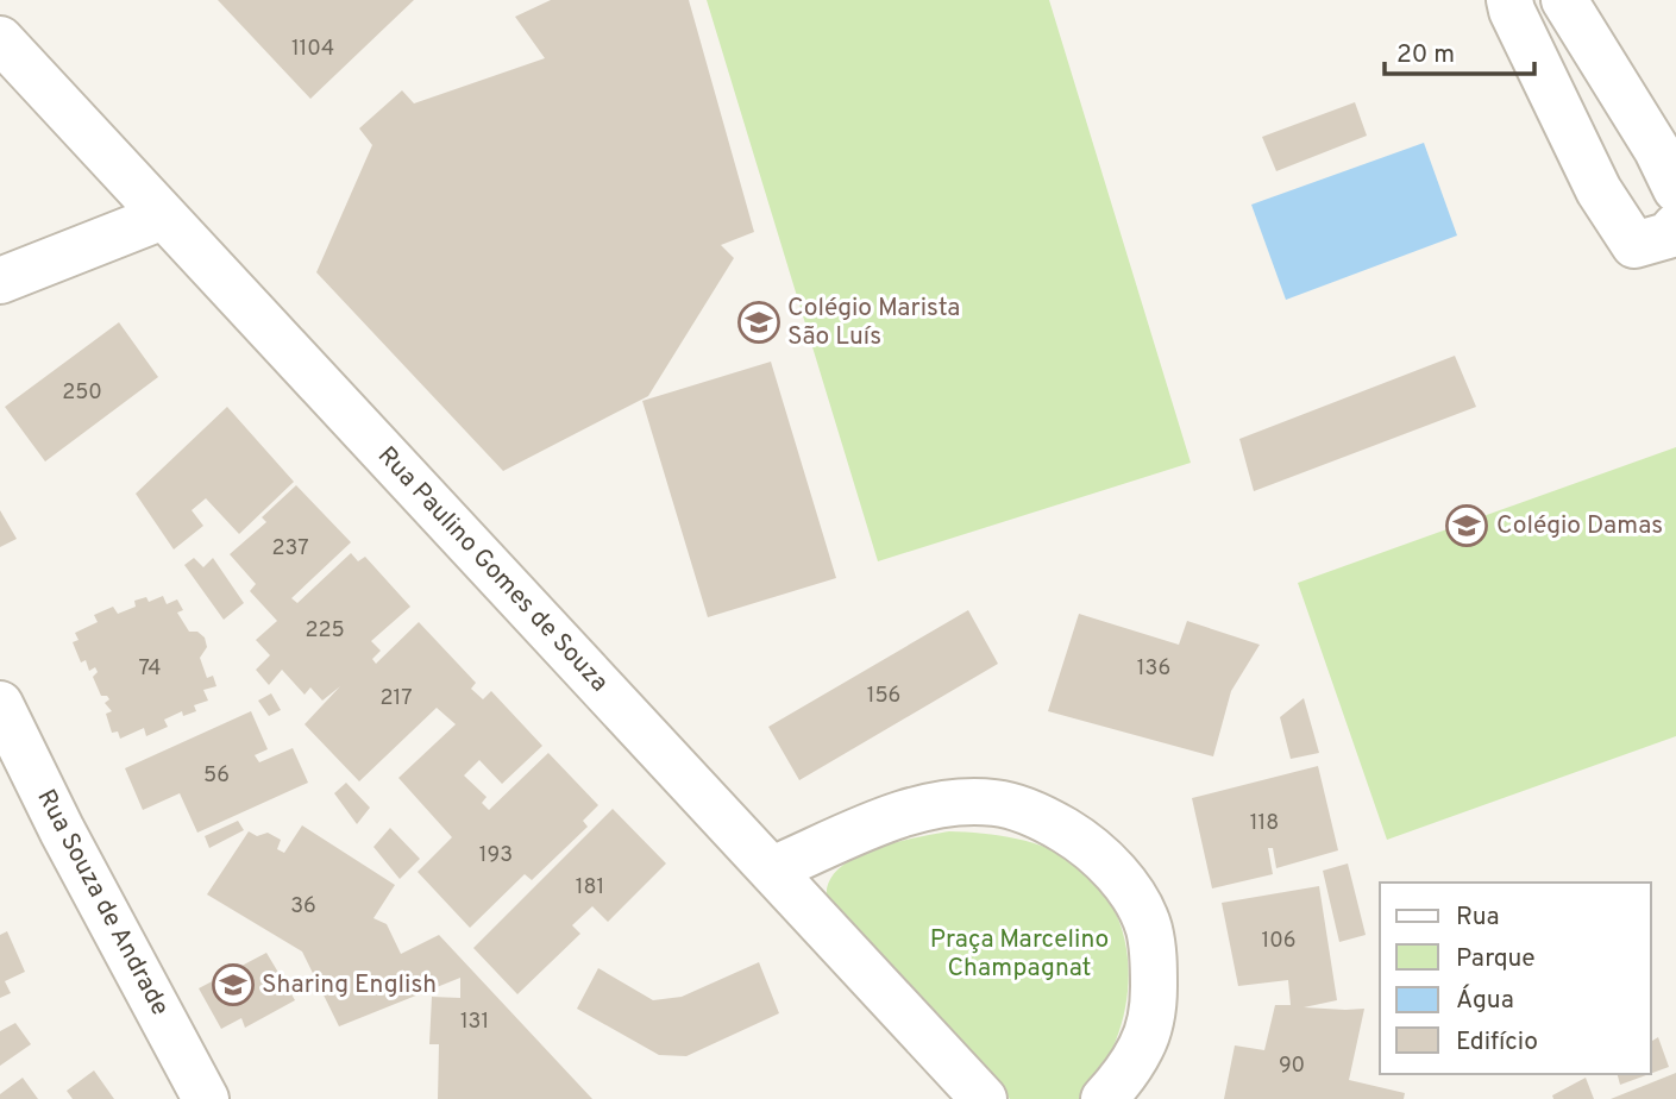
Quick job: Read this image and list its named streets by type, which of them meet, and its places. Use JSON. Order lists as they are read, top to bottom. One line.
{"streets":{"street":["Rua Paulino Gomes de Souza","Rua Souza de Andrade"]},"parks":["Praça Marcelino Champagnat"],"places":{"school or university":["Colégio Marista São Luís","Colégio Damas","Sharing English"]},"house_numbers":["1104","250","237","225","74","136","156","217","56","118","193","181","36","106","131","90"],"legend":["Rua","Parque","Água","Edifício"],"scale_bar":"20 m"}
